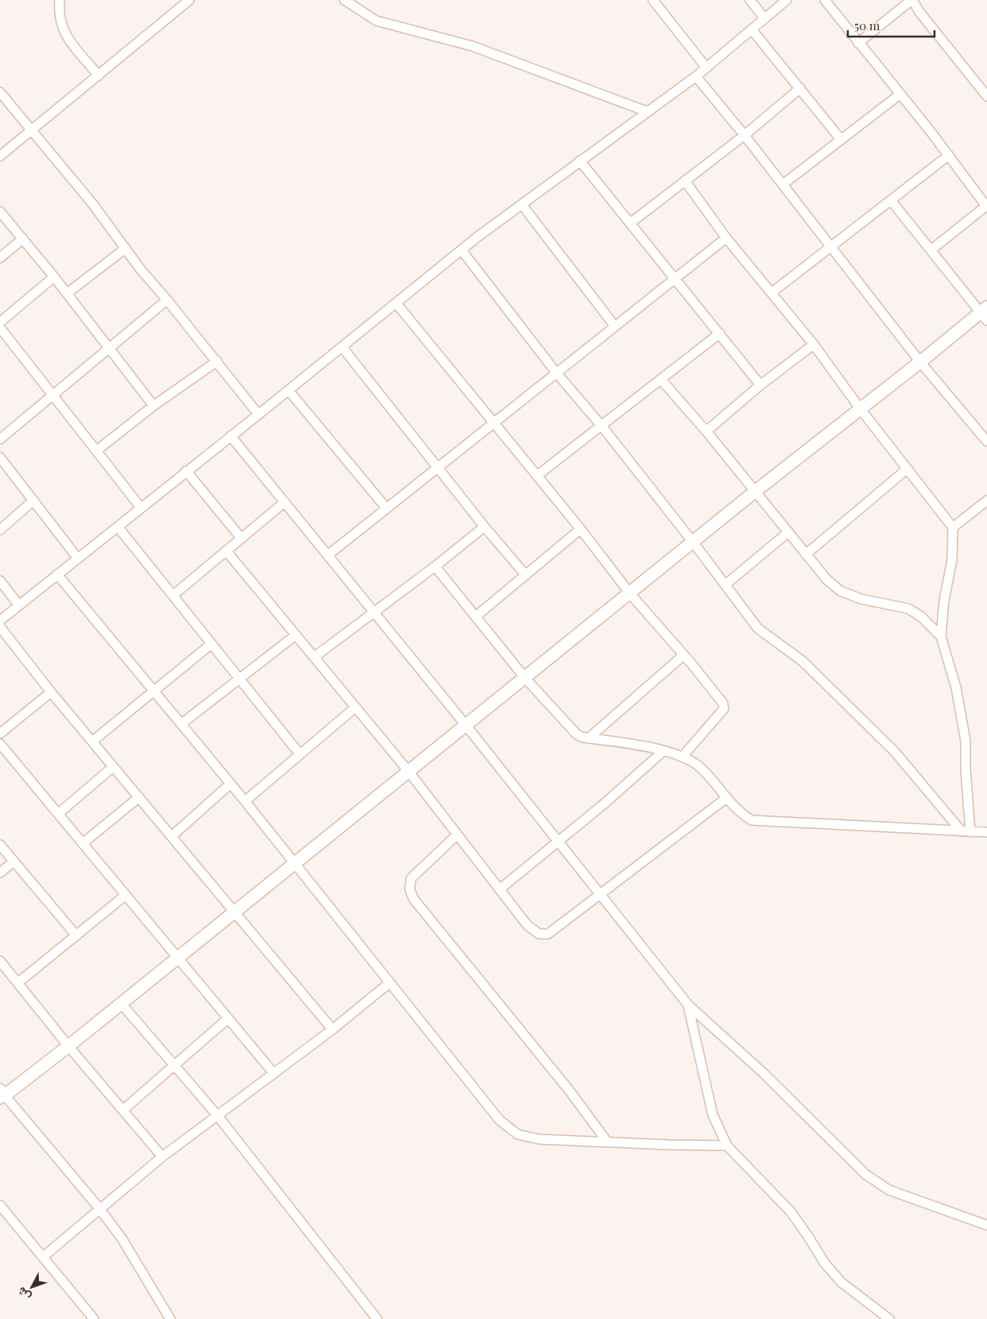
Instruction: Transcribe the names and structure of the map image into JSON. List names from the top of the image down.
{
  "scale_bar": "50 m",
  "north": "bottom left"
}
